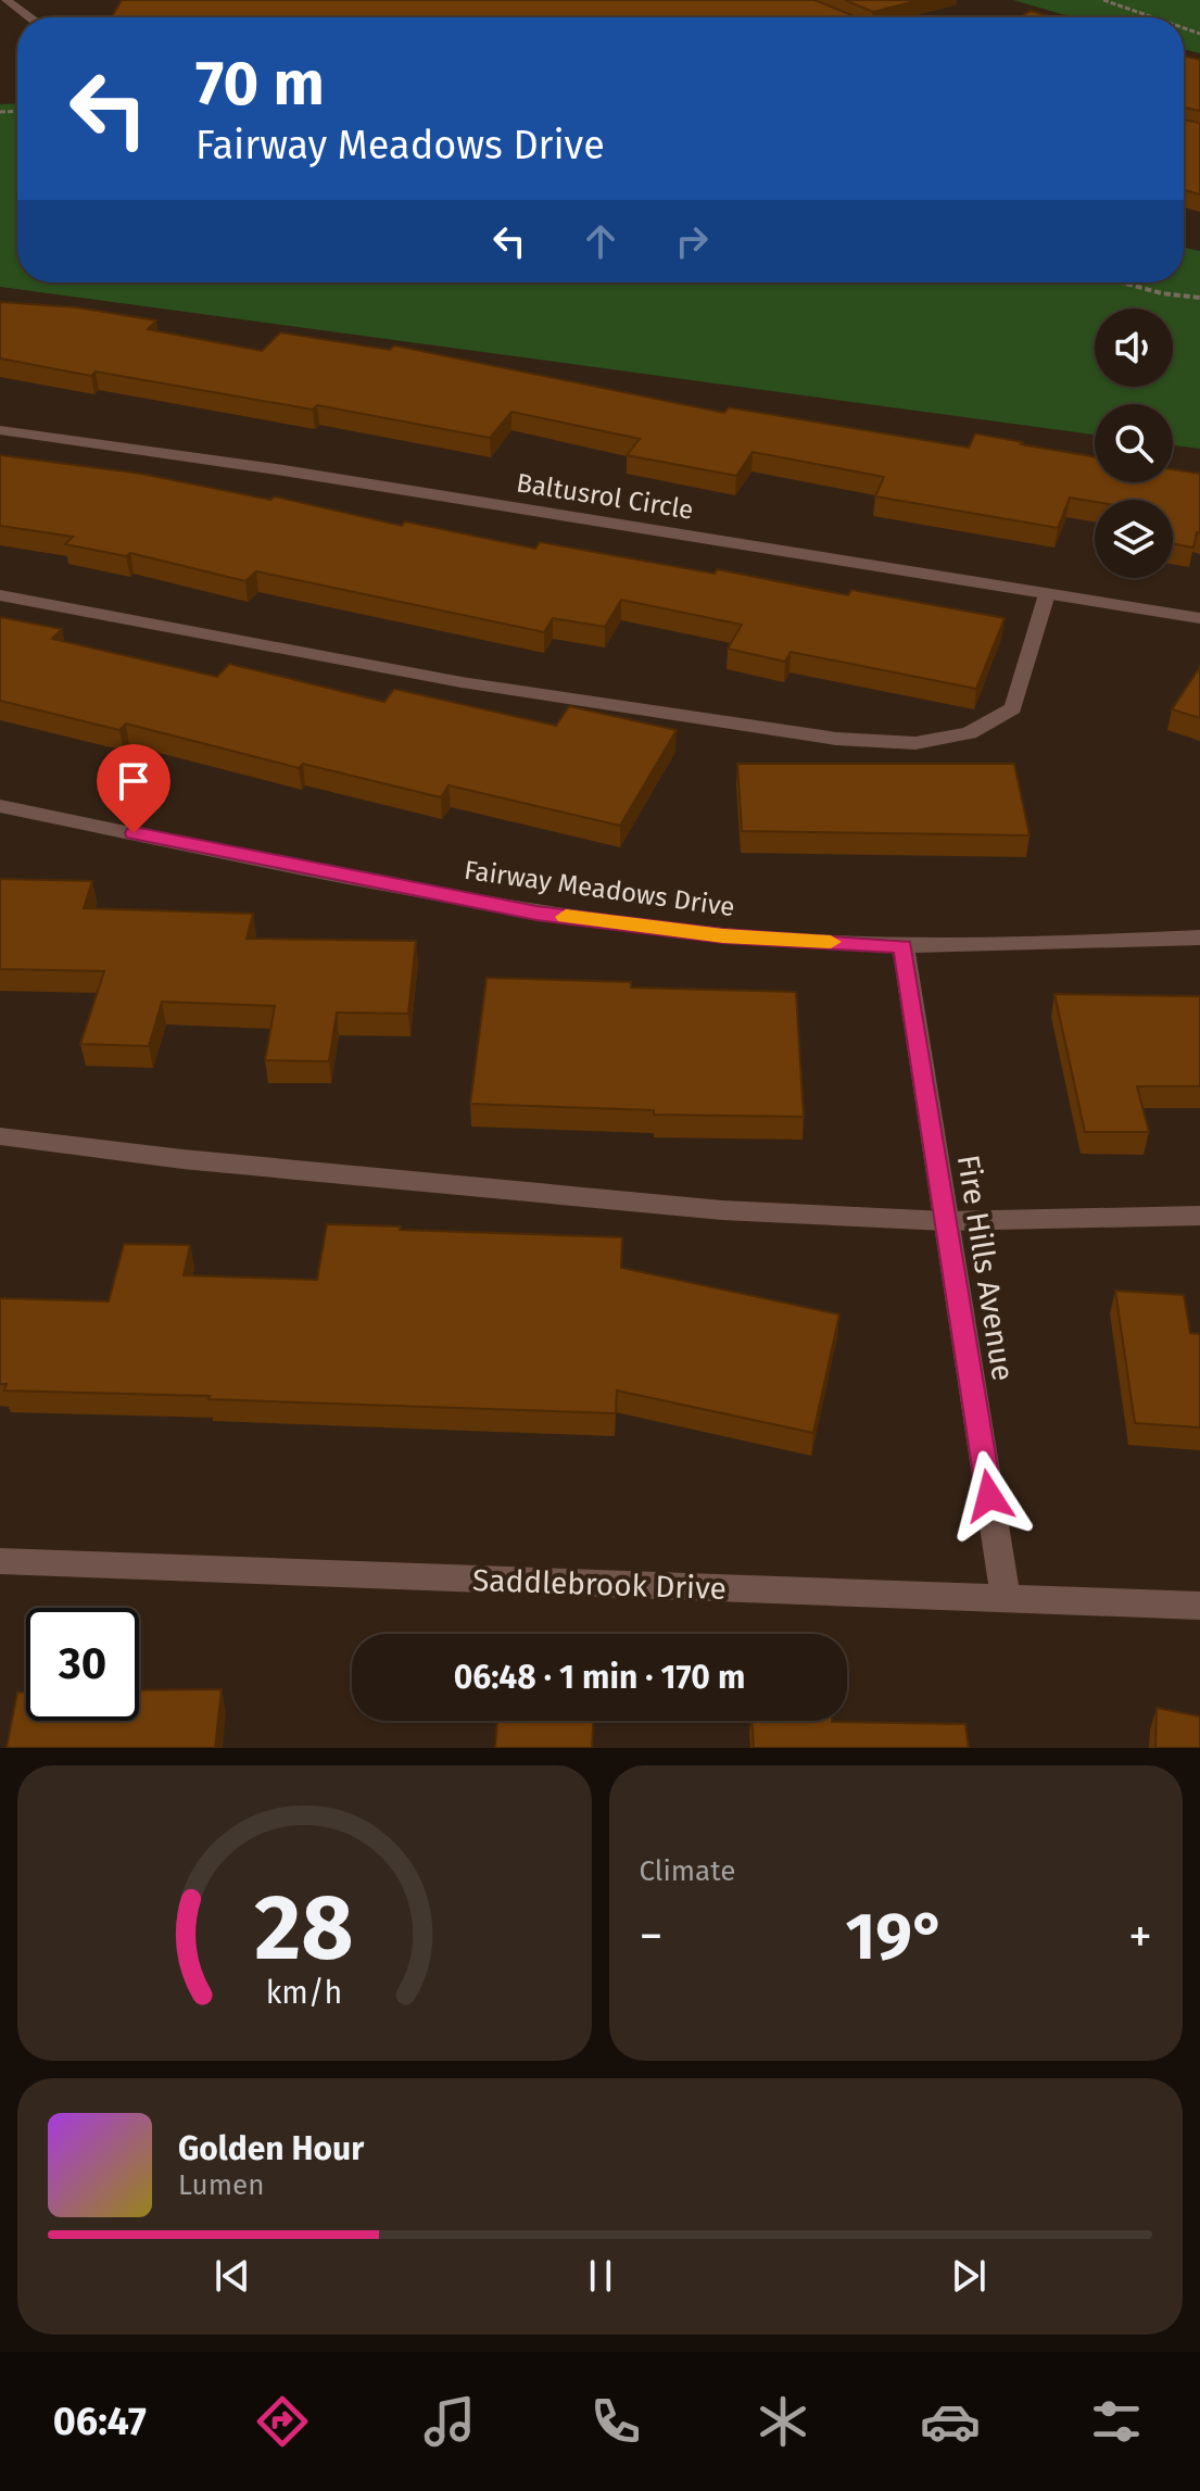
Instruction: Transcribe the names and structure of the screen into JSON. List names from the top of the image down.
{
  "streets": {
    "street": [
      "Baltusrol Circle",
      "Fairway Meadows Drive",
      "Fire Hills Avenue",
      "Saddlebrook Drive"
    ]
  },
  "crossings": [
    ["Fairway Meadows Drive", "Fire Hills Avenue"],
    ["Fire Hills Avenue", "Saddlebrook Drive"]
  ],
  "page": {
    "turn": ["70 m", "Fairway Meadows Drive"],
    "limit": "30",
    "trip": "06:48 · 1 min · 170 m",
    "tile": "Climate",
    "heat": ["−", "19°", "+"],
    "song": ["Golden Hour", "Lumen"],
    "tabs": "06:47",
    "gauge": ["28", "km/h"]
  }
}
